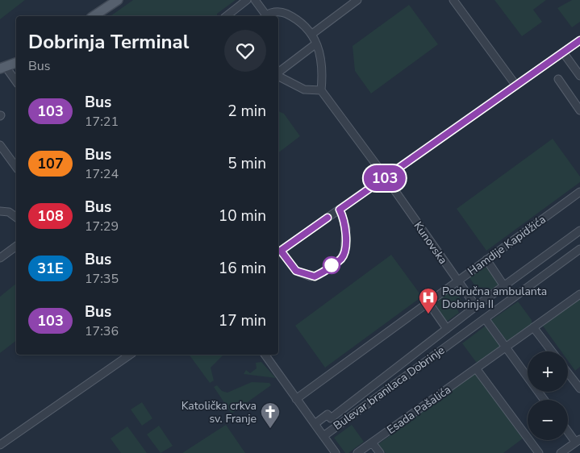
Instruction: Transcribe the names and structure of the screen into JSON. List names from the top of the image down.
{
  "streets": {
    "street": [
      "Kunovska",
      "Hamdije Kapidžića",
      "Bulevar branilaca Dobrinje",
      "Esada Pašalića"
    ]
  },
  "crossings": [
    ["Kunovska", "Hamdije Kapidžića"],
    ["Kunovska", "Bulevar branilaca Dobrinje"]
  ],
  "places": {
    "hospital": ["Područna ambulanta Dobrinja II"],
    "church": ["Katolička crkva sv. Franje"]
  },
  "lines": ["bus line 103"],
  "page": {
    "on_map": "103",
    "heading": ["Dobrinja Terminal", "Bus"],
    "list": [
      {
        "mark": "103",
        "name": "Bus",
        "note": "17:21",
        "value": "2 min"
      },
      {
        "mark": "107",
        "name": "Bus",
        "note": "17:24",
        "value": "5 min"
      },
      {
        "mark": "108",
        "name": "Bus",
        "note": "17:29",
        "value": "10 min"
      },
      {
        "mark": "31E",
        "name": "Bus",
        "note": "17:35",
        "value": "16 min"
      },
      {
        "mark": "103",
        "name": "Bus",
        "note": "17:36",
        "value": "17 min"
      }
    ],
    "map_buttons": ["+", "−"]
  }
}
